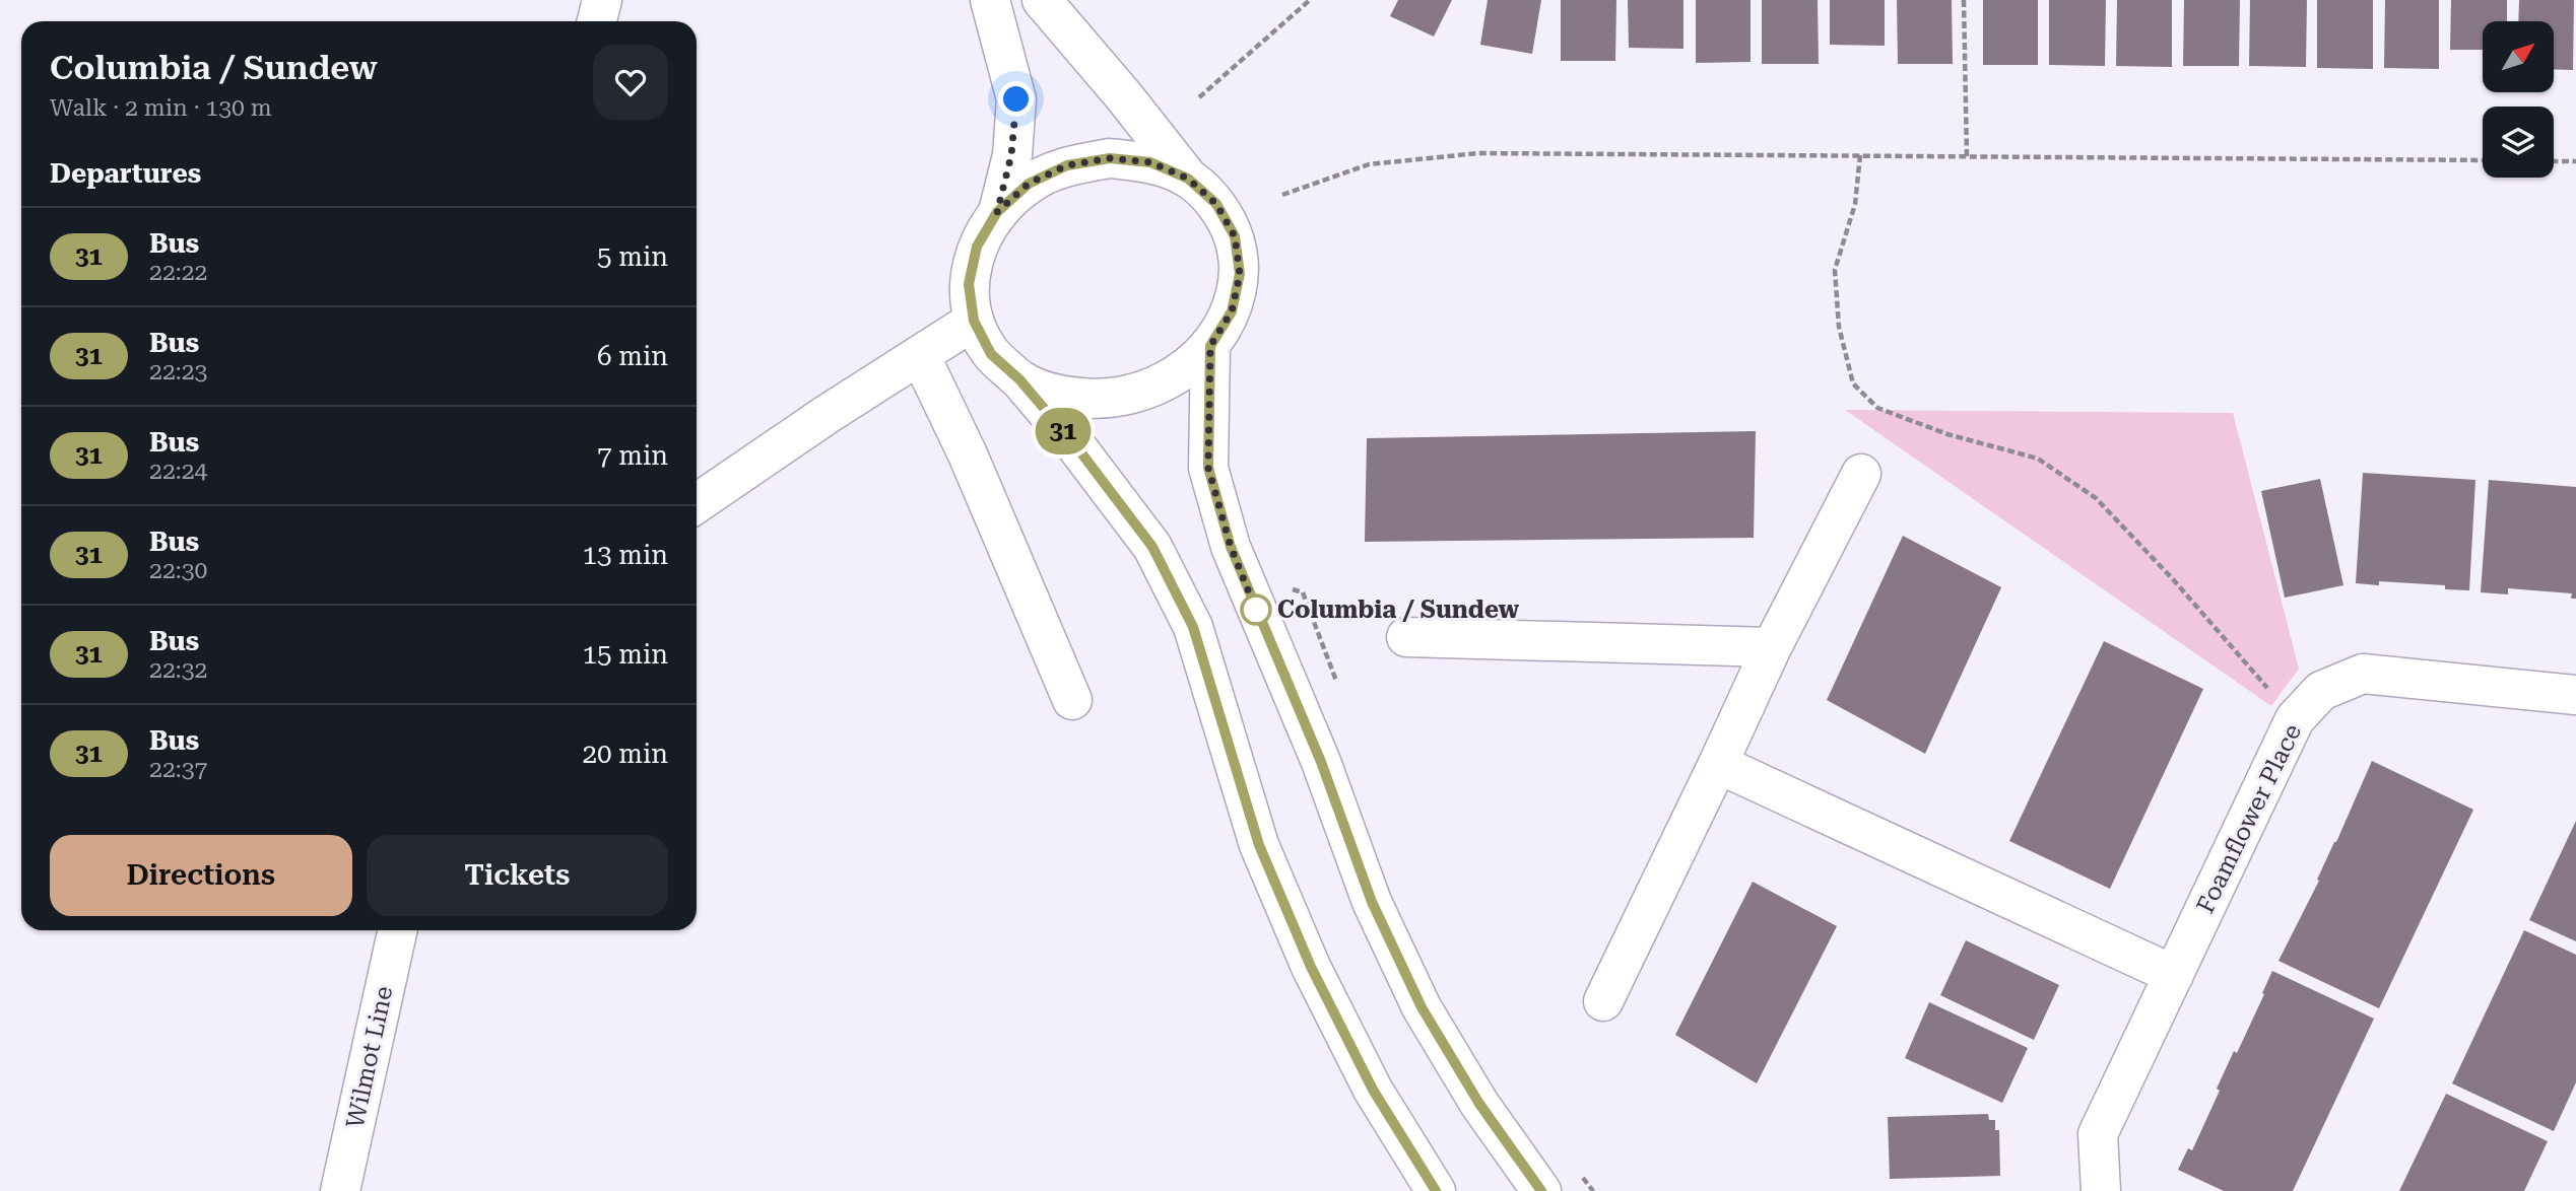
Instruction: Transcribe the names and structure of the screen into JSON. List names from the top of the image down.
{
  "streets": {
    "street": ["Foamflower Place", "Wilmot Line"]
  },
  "places": ["Columbia / Sundew"],
  "lines": ["bus line 31"],
  "north": "top right",
  "page": {
    "on_map": "31",
    "heading": [
      ["Columbia / Sundew", "Walk · 2 min · 130 m"],
      "Departures"
    ],
    "list": [
      {
        "mark": "31",
        "name": "Bus",
        "note": "22:22",
        "value": "5 min"
      },
      {
        "mark": "31",
        "name": "Bus",
        "note": "22:23",
        "value": "6 min"
      },
      {
        "mark": "31",
        "name": "Bus",
        "note": "22:24",
        "value": "7 min"
      },
      {
        "mark": "31",
        "name": "Bus",
        "note": "22:30",
        "value": "13 min"
      },
      {
        "mark": "31",
        "name": "Bus",
        "note": "22:32",
        "value": "15 min"
      },
      {
        "mark": "31",
        "name": "Bus",
        "note": "22:37",
        "value": "20 min"
      }
    ],
    "buttons": ["Directions", "Tickets"]
  }
}
